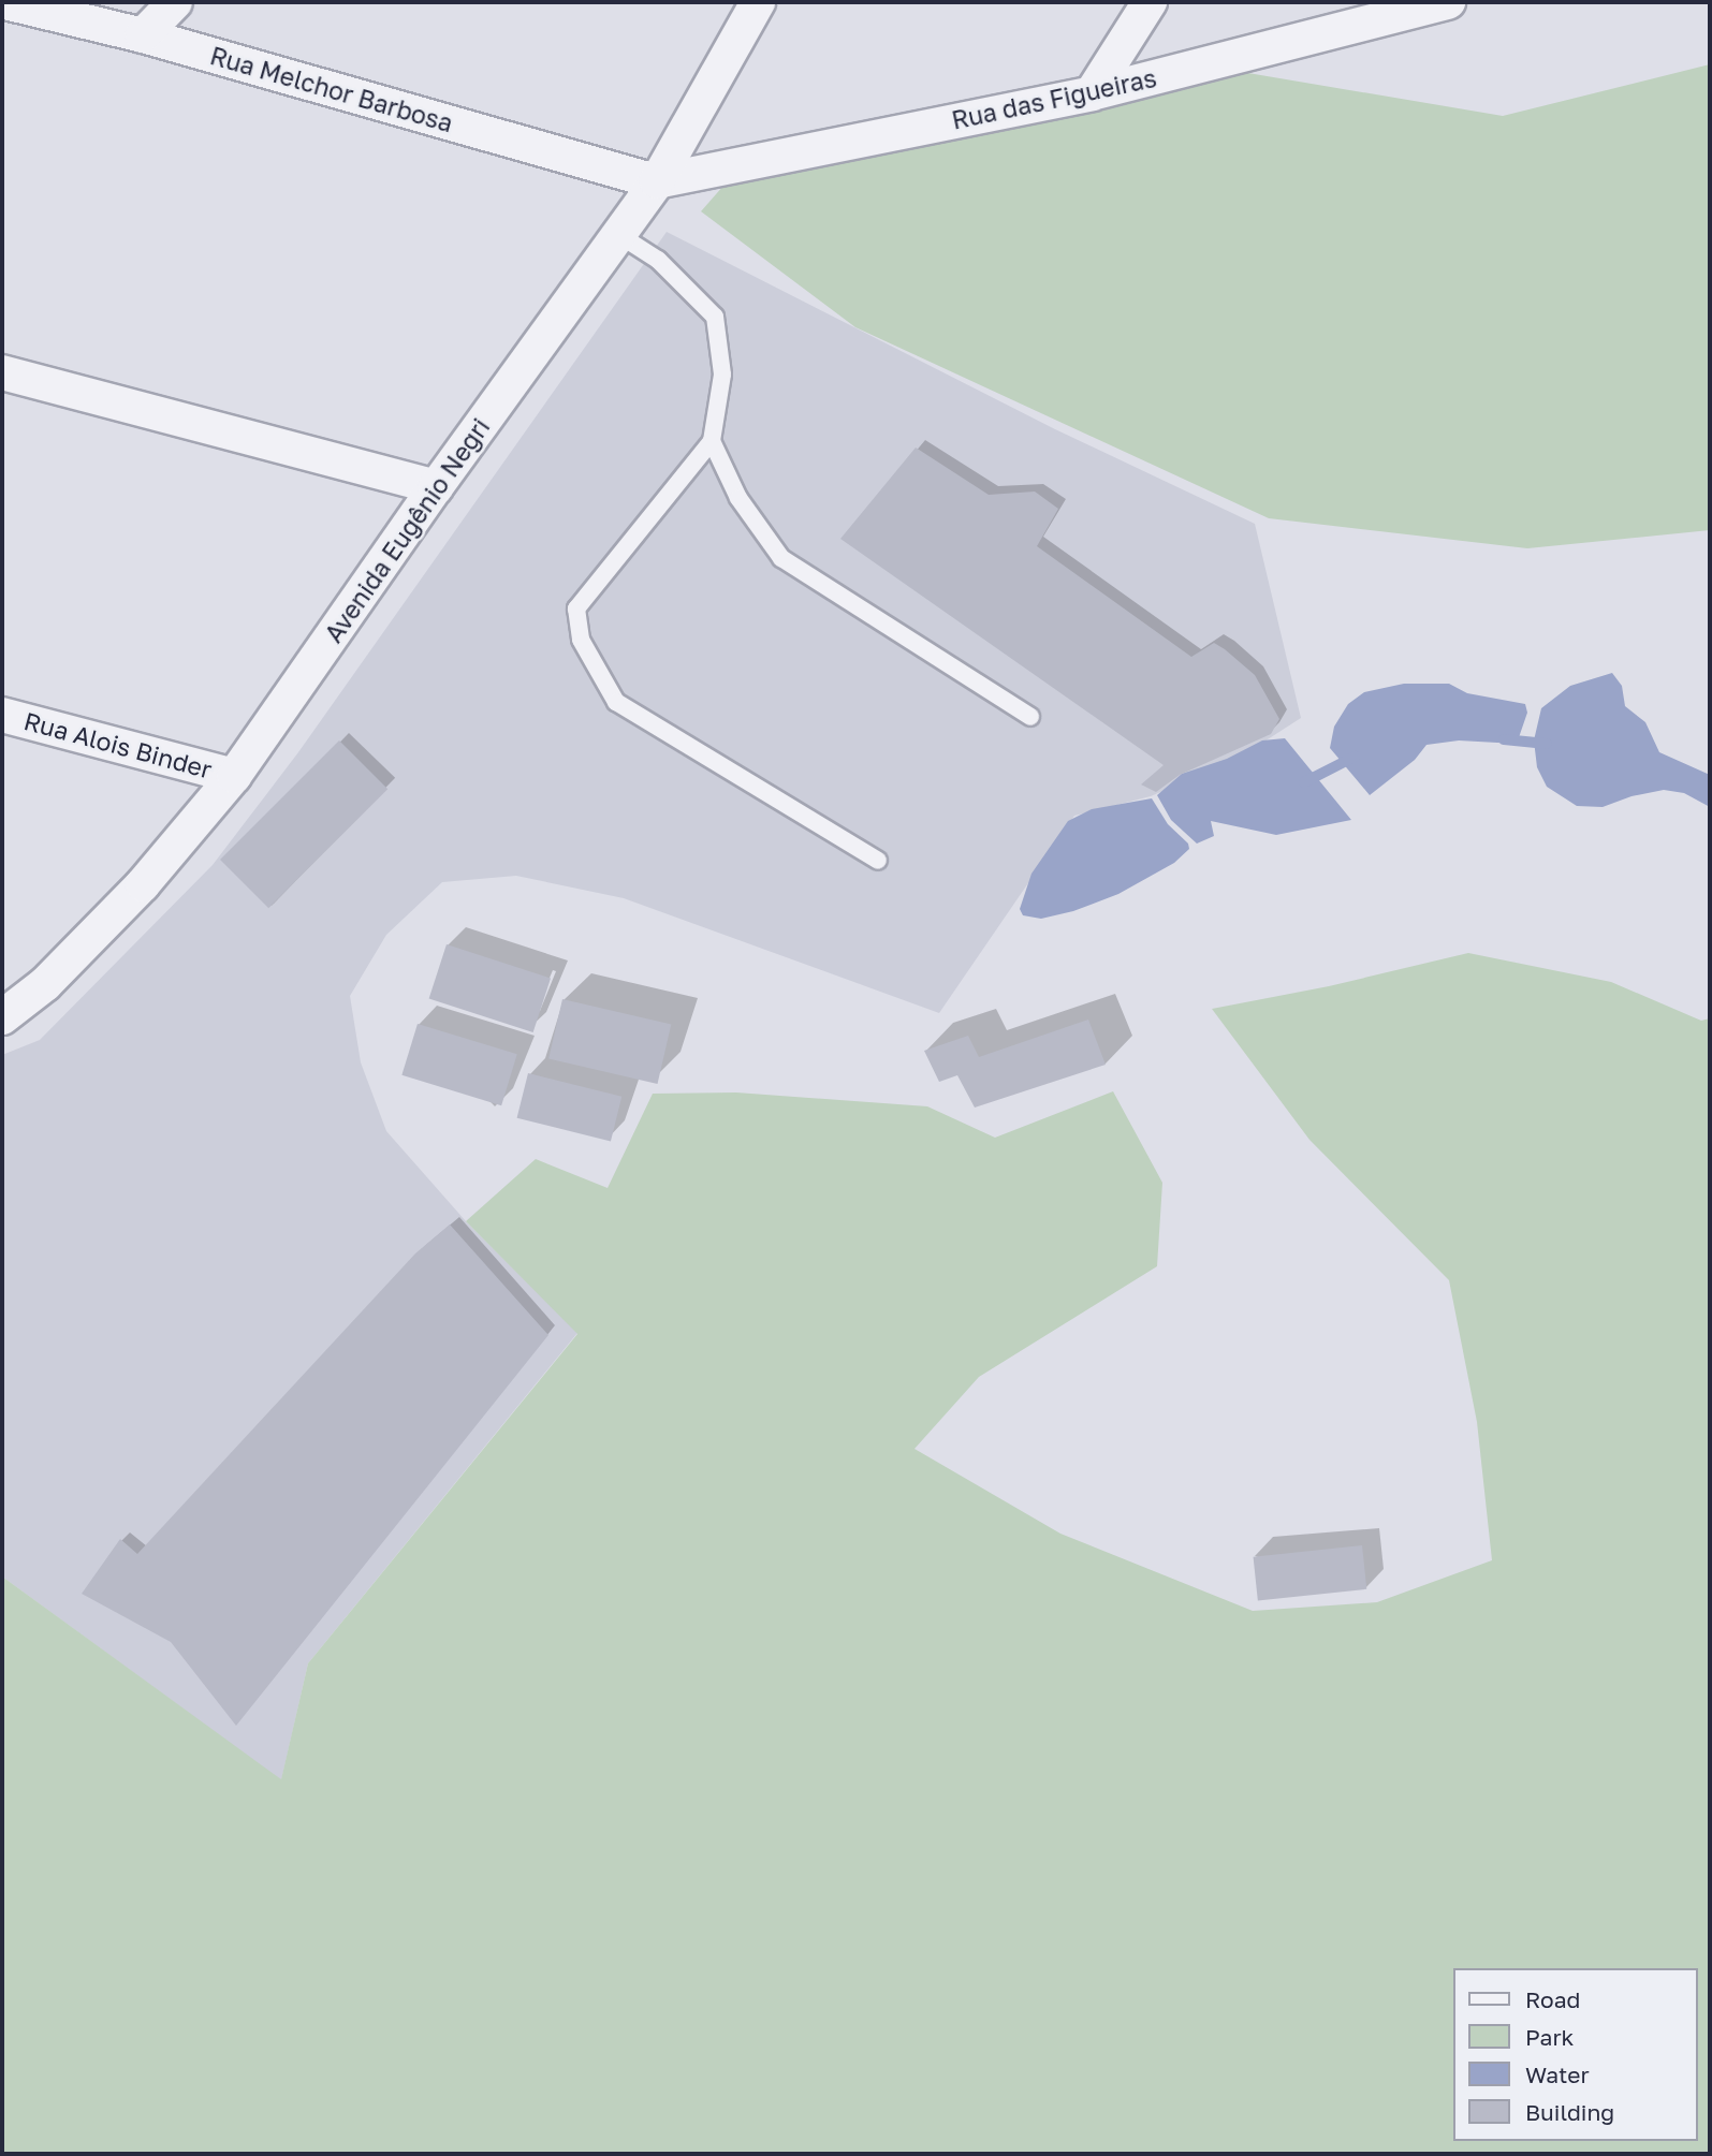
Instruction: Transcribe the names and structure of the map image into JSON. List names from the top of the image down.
{
  "streets": {
    "street": [
      "Rua Melchor Barbosa",
      "Rua das Figueiras",
      "Avenida Eugênio Negri",
      "Rua Alois Binder"
    ]
  },
  "crossings": [
    ["Rua Melchor Barbosa", "Rua das Figueiras"],
    ["Rua Melchor Barbosa", "Avenida Eugênio Negri"],
    ["Rua das Figueiras", "Avenida Eugênio Negri"],
    ["Avenida Eugênio Negri", "Rua Alois Binder"]
  ],
  "legend": [
    "Road",
    "Park",
    "Water",
    "Building"
  ]
}
